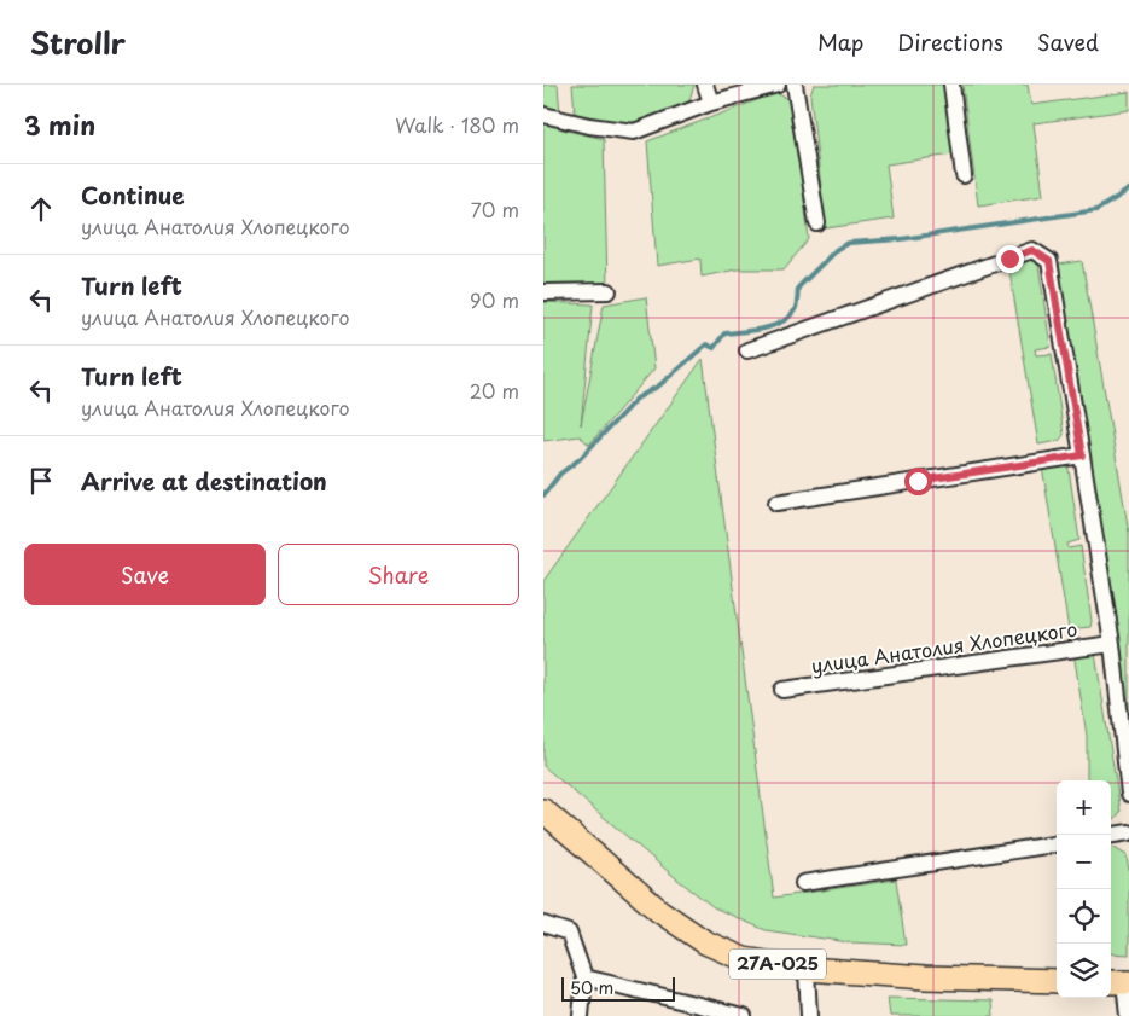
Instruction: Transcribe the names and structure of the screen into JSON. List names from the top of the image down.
{
  "streets": {
    "main road": ["27А-025"],
    "street": ["улица Анатолия Хлопецкого"]
  },
  "scale_bar": "50 m",
  "page": {
    "header": "Strollr",
    "nav": ["Map", "Directions", "Saved"],
    "heading": ["3 min", "Walk · 180 m"],
    "list": [
      ["Continue", "улица Анатолия Хлопецкого", "70 m"],
      ["Turn left", "улица Анатолия Хлопецкого", "90 m"],
      ["Turn left", "улица Анатолия Хлопецкого", "20 m"],
      "Arrive at destination"
    ],
    "buttons": ["Save", "Share"],
    "map_buttons": ["+", "−"],
    "scale": "50 m"
  }
}
